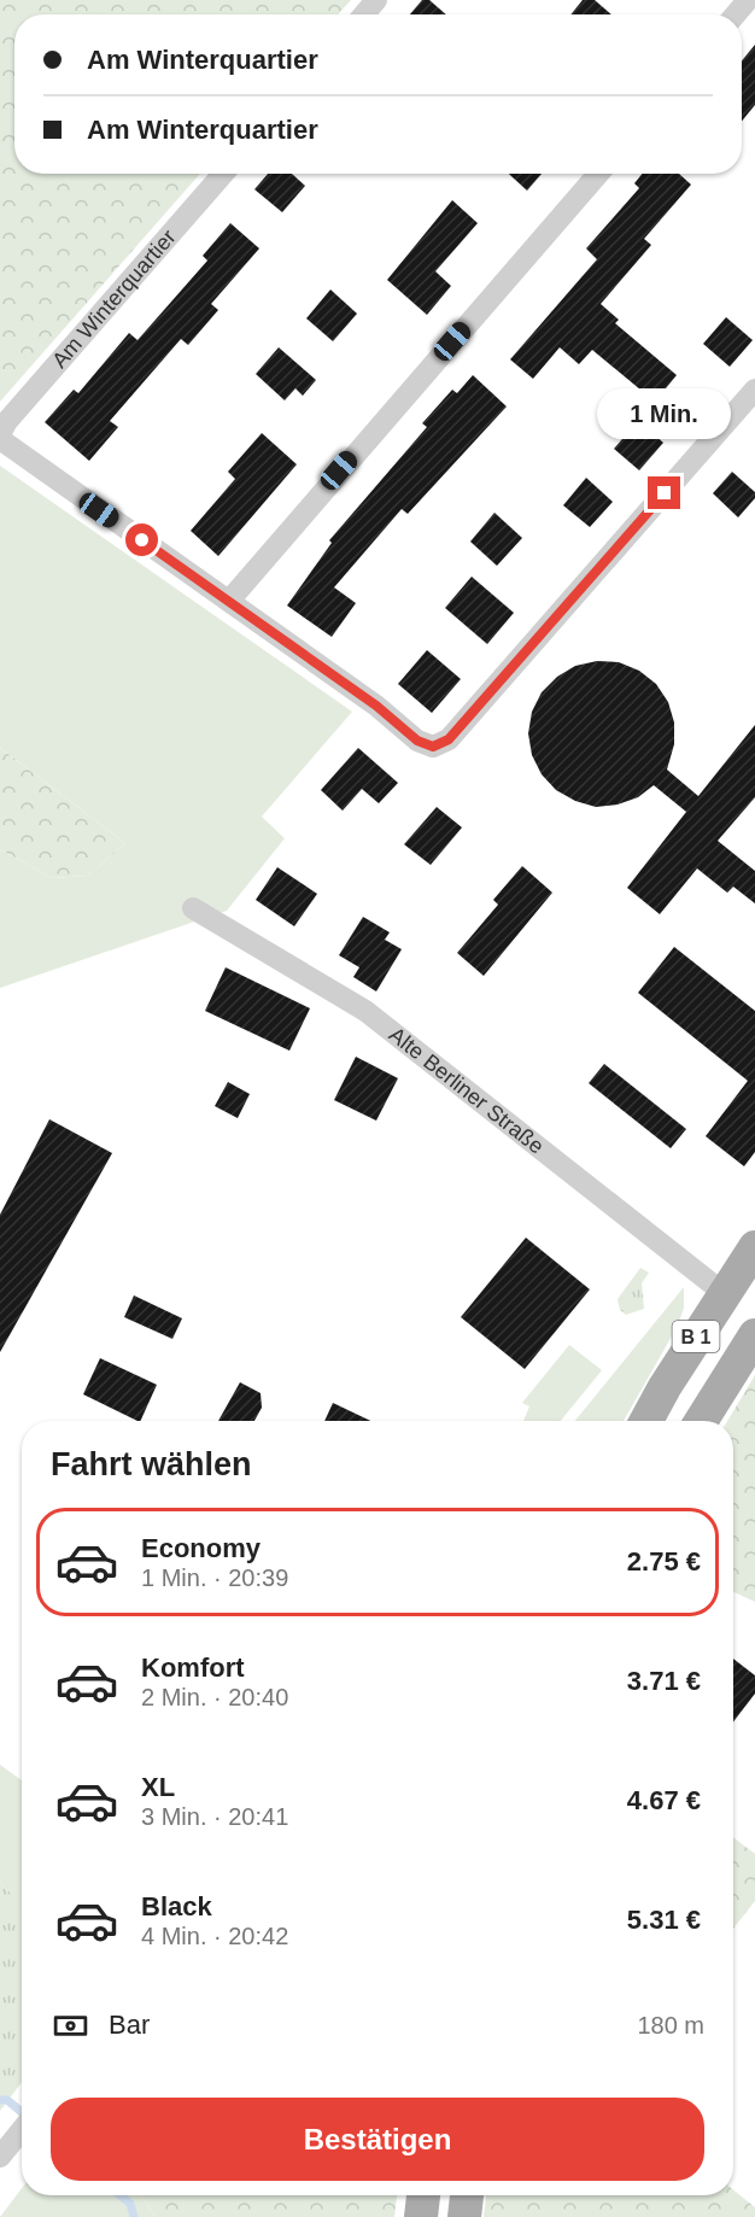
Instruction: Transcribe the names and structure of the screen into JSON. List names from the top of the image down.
{
  "streets": {
    "main road": ["B 1"],
    "street": ["Am Winterquartier", "Alte Berliner Straße"]
  },
  "crossings": [
    ["Alte Berliner Straße", "B 1"]
  ],
  "page": {
    "banner": ["Am Winterquartier", "Am Winterquartier"],
    "bubble": "1 Min.",
    "heading": "Fahrt wählen",
    "list": [
      {
        "name": "Economy",
        "note": "1 Min. · 20:39",
        "value": "2.75 €"
      },
      {
        "name": "Komfort",
        "note": "2 Min. · 20:40",
        "value": "3.71 €"
      },
      {
        "name": "XL",
        "note": "3 Min. · 20:41",
        "value": "4.67 €"
      },
      {
        "name": "Black",
        "note": "4 Min. · 20:42",
        "value": "5.31 €"
      }
    ],
    "pay": ["Bar", "180 m"],
    "buttons": "Bestätigen"
  }
}
